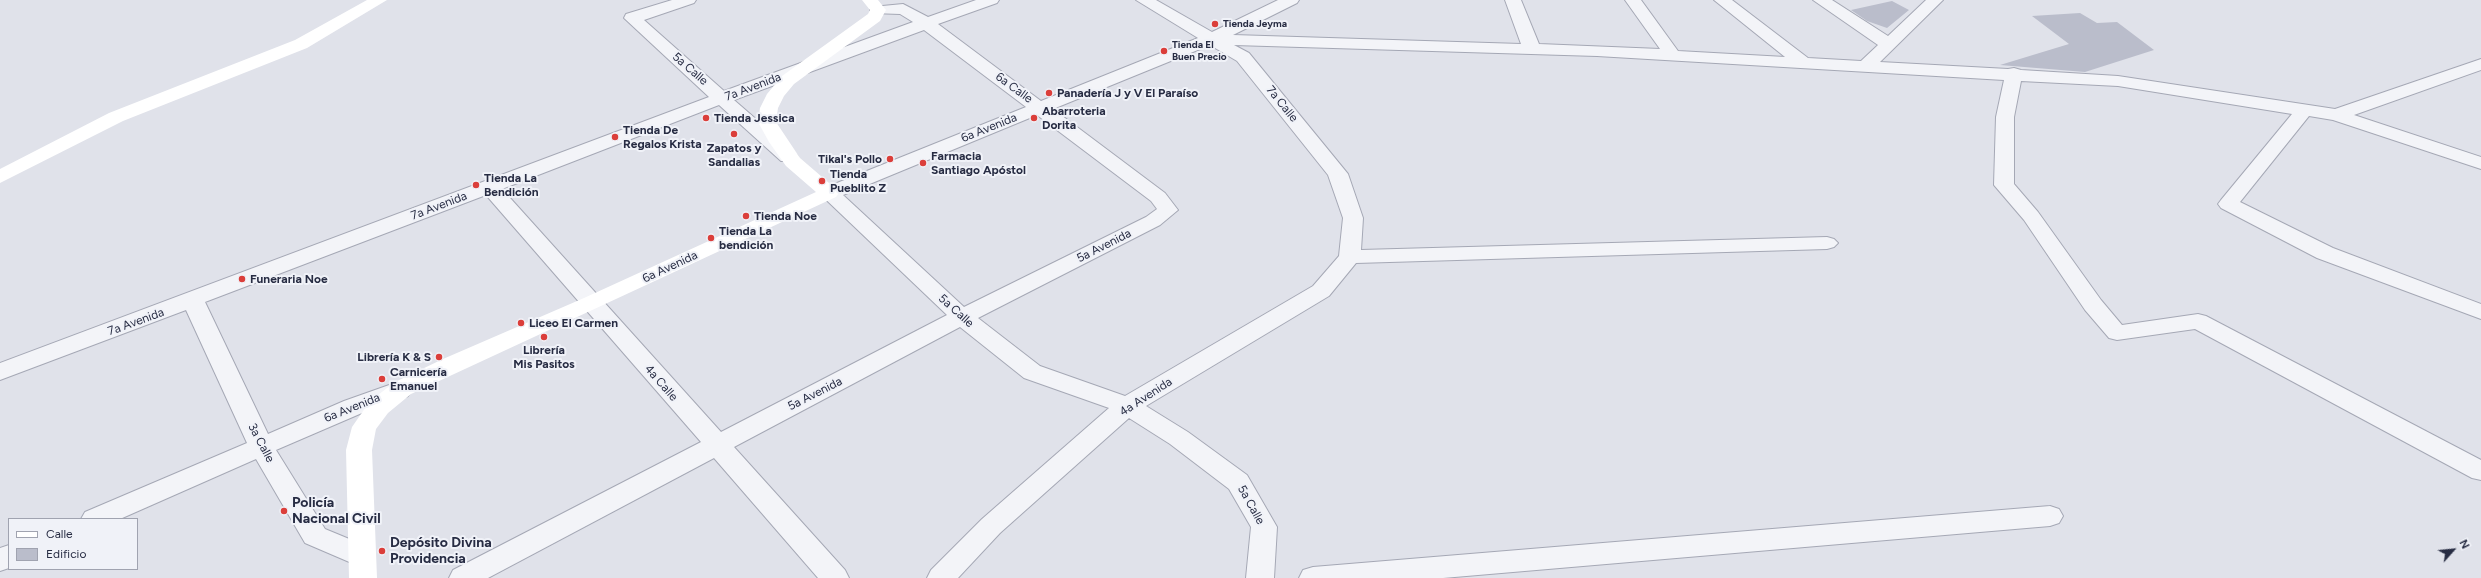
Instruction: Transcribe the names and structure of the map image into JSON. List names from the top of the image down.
{
  "streets": {
    "street": [
      "5a Calle",
      "7a Avenida",
      "6a Calle",
      "7a Calle",
      "6a Avenida",
      "5a Avenida",
      "4a Calle",
      "4a Avenida",
      "3a Calle"
    ]
  },
  "crossings": [
    ["5a Calle", "7a Avenida"],
    ["5a Calle", "6a Avenida"],
    ["5a Calle", "5a Avenida"],
    ["5a Calle", "4a Avenida"],
    ["7a Avenida", "6a Calle"],
    ["7a Avenida", "4a Calle"],
    ["7a Avenida", "3a Calle"],
    ["6a Calle", "6a Avenida"],
    ["6a Calle", "5a Avenida"],
    ["7a Calle", "6a Avenida"],
    ["7a Calle", "4a Avenida"],
    ["6a Avenida", "4a Calle"],
    ["6a Avenida", "3a Calle"],
    ["5a Avenida", "4a Calle"]
  ],
  "places": [
    "Tienda Jeyma",
    "Tienda El Buen Precio",
    "Panadería J y V El Paraíso",
    "Tienda Jessica",
    "Abarroteria Dorita",
    "Zapatos y Sandalias",
    "Tienda De Regalos Krista",
    "Tikal's Pollo",
    "Farmacia Santiago Apóstol",
    "Tienda Pueblito Z",
    "Tienda La Bendición",
    "Tienda Noe",
    "Tienda La bendición",
    "Funeraria Noe",
    "Liceo El Carmen",
    "Librería Mis Pasitos",
    "Librería K & S",
    "Carnicería Emanuel",
    "Policía Nacional Civil",
    "Depósito Divina Providencia"
  ],
  "legend": ["Calle", "Edificio"],
  "north": "top right"
}
